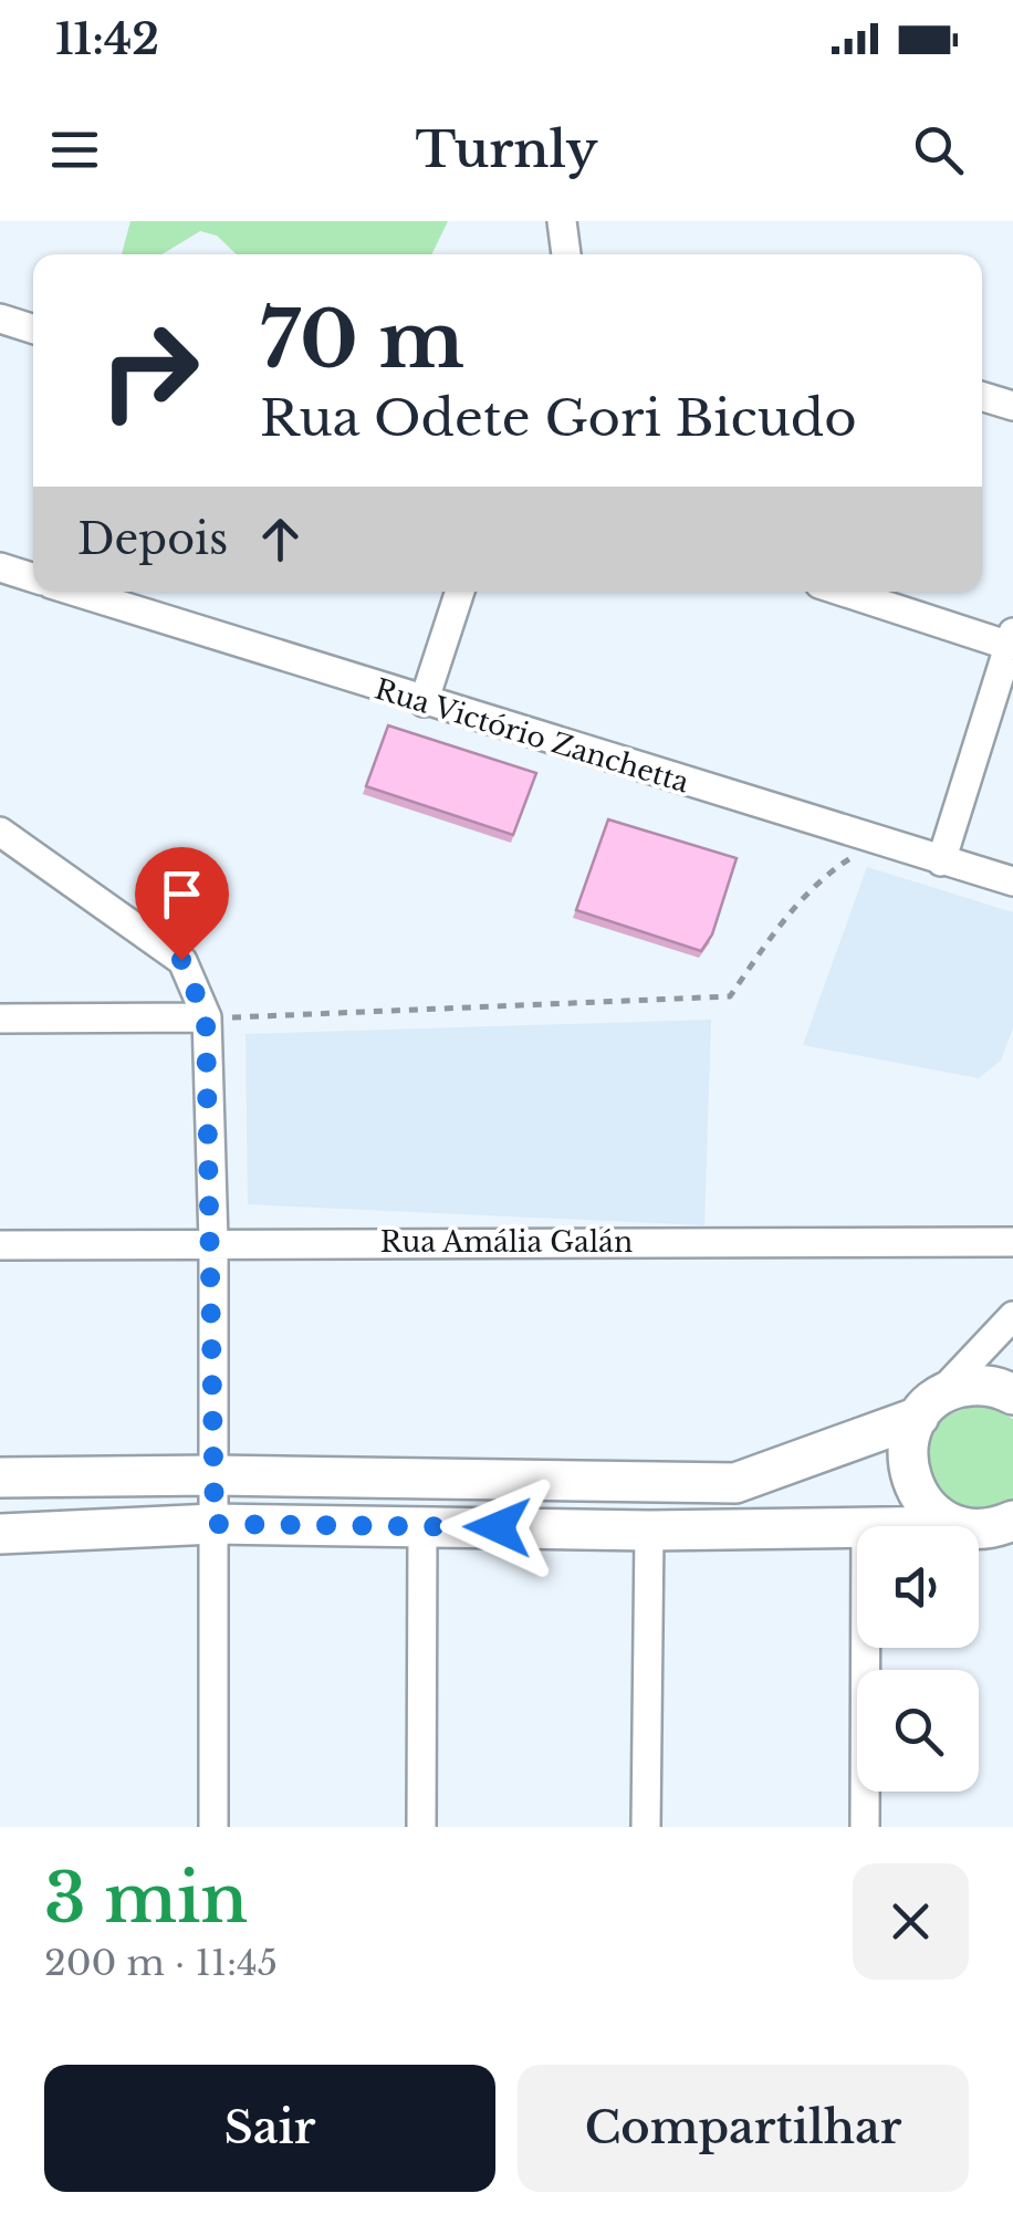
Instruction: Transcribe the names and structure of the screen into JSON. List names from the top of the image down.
{
  "streets": {
    "street": ["Rua Victório Zanchetta", "Rua Amália Galán"]
  },
  "page": {
    "status": "11:42",
    "header": "Turnly",
    "turn": ["70 m", "Rua Odete Gori Bicudo"],
    "then": "Depois",
    "heading": ["3 min", "200 m · 11:45"],
    "buttons": ["Sair", "Compartilhar"]
  }
}
